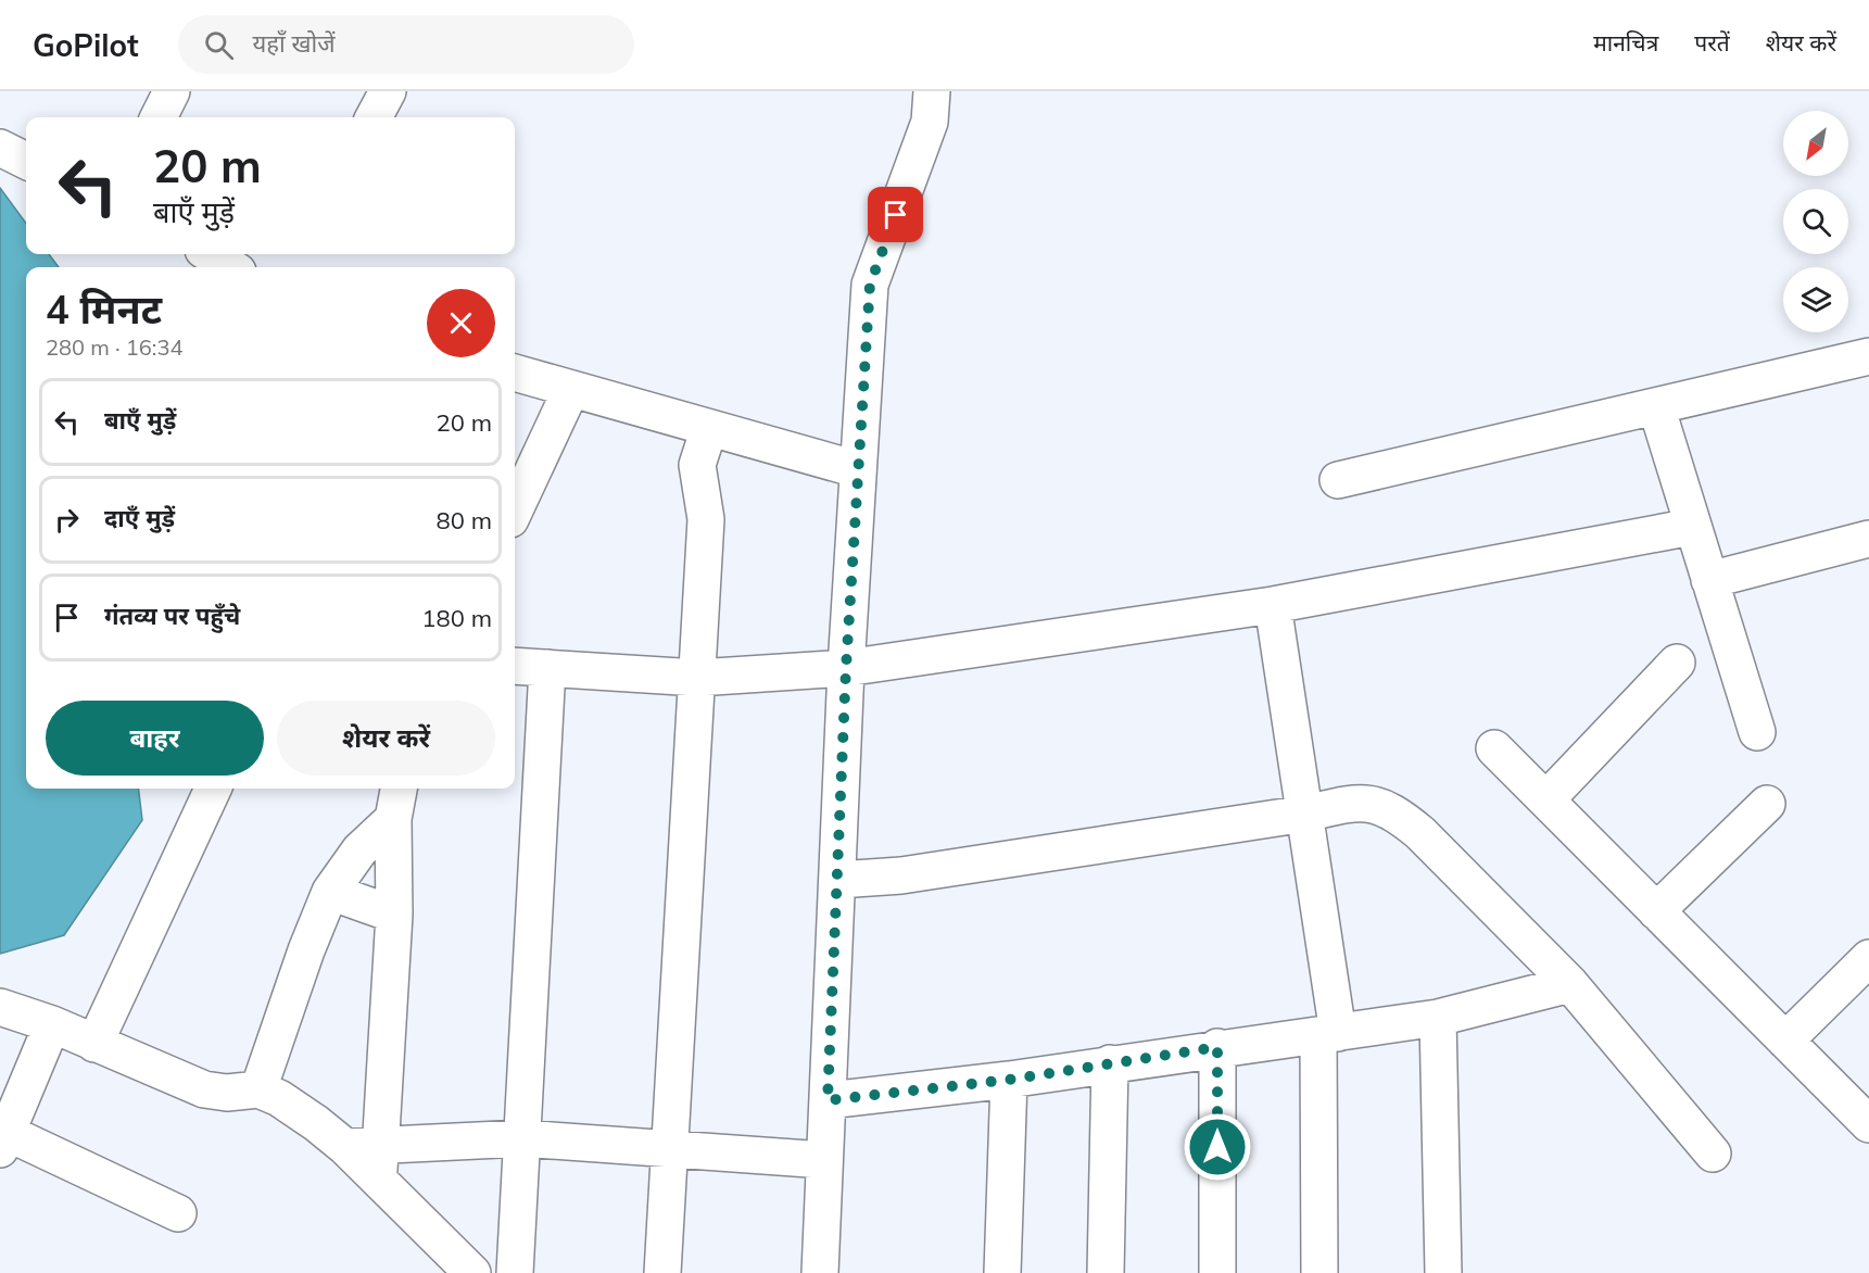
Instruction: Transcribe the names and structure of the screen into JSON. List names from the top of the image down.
{
  "north": "bottom left",
  "page": {
    "header": "GoPilot",
    "search": "यहाँ खोजें",
    "nav": ["मानचित्र", "परतें", "शेयर करें"],
    "turn": ["20 m", "बाएँ मुड़ें"],
    "heading": ["4 मिनट", "280 m · 16:34"],
    "list": [
      {
        "name": "बाएँ मुड़ें",
        "value": "20 m"
      },
      {
        "name": "दाएँ मुड़ें",
        "value": "80 m"
      },
      {
        "name": "गंतव्य पर पहुँचे",
        "value": "180 m"
      }
    ],
    "buttons": ["बाहर", "शेयर करें"]
  }
}
